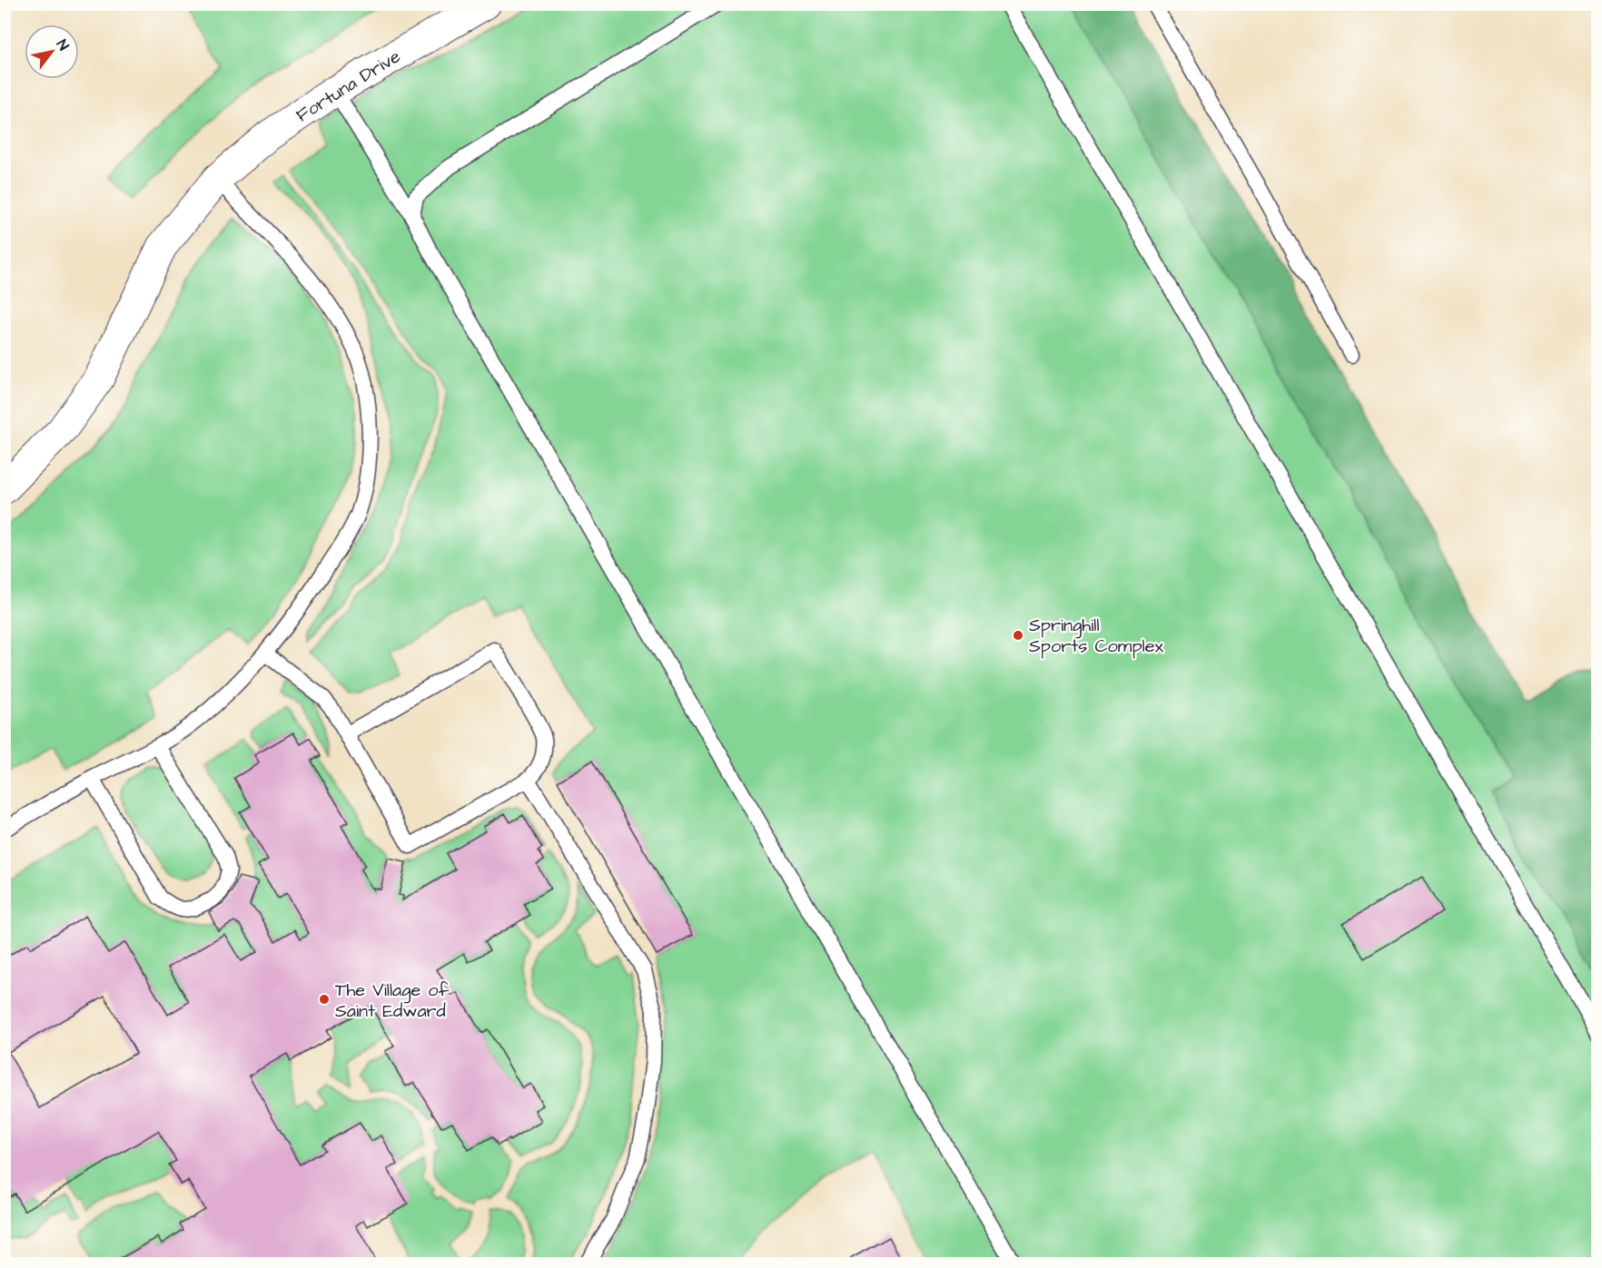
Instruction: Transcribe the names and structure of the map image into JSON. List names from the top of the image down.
{
  "streets": {
    "street": ["Fortuna Drive"]
  },
  "places": ["Springhill Sports Complex", "The Village of Saint Edward"],
  "north": "top right"
}
